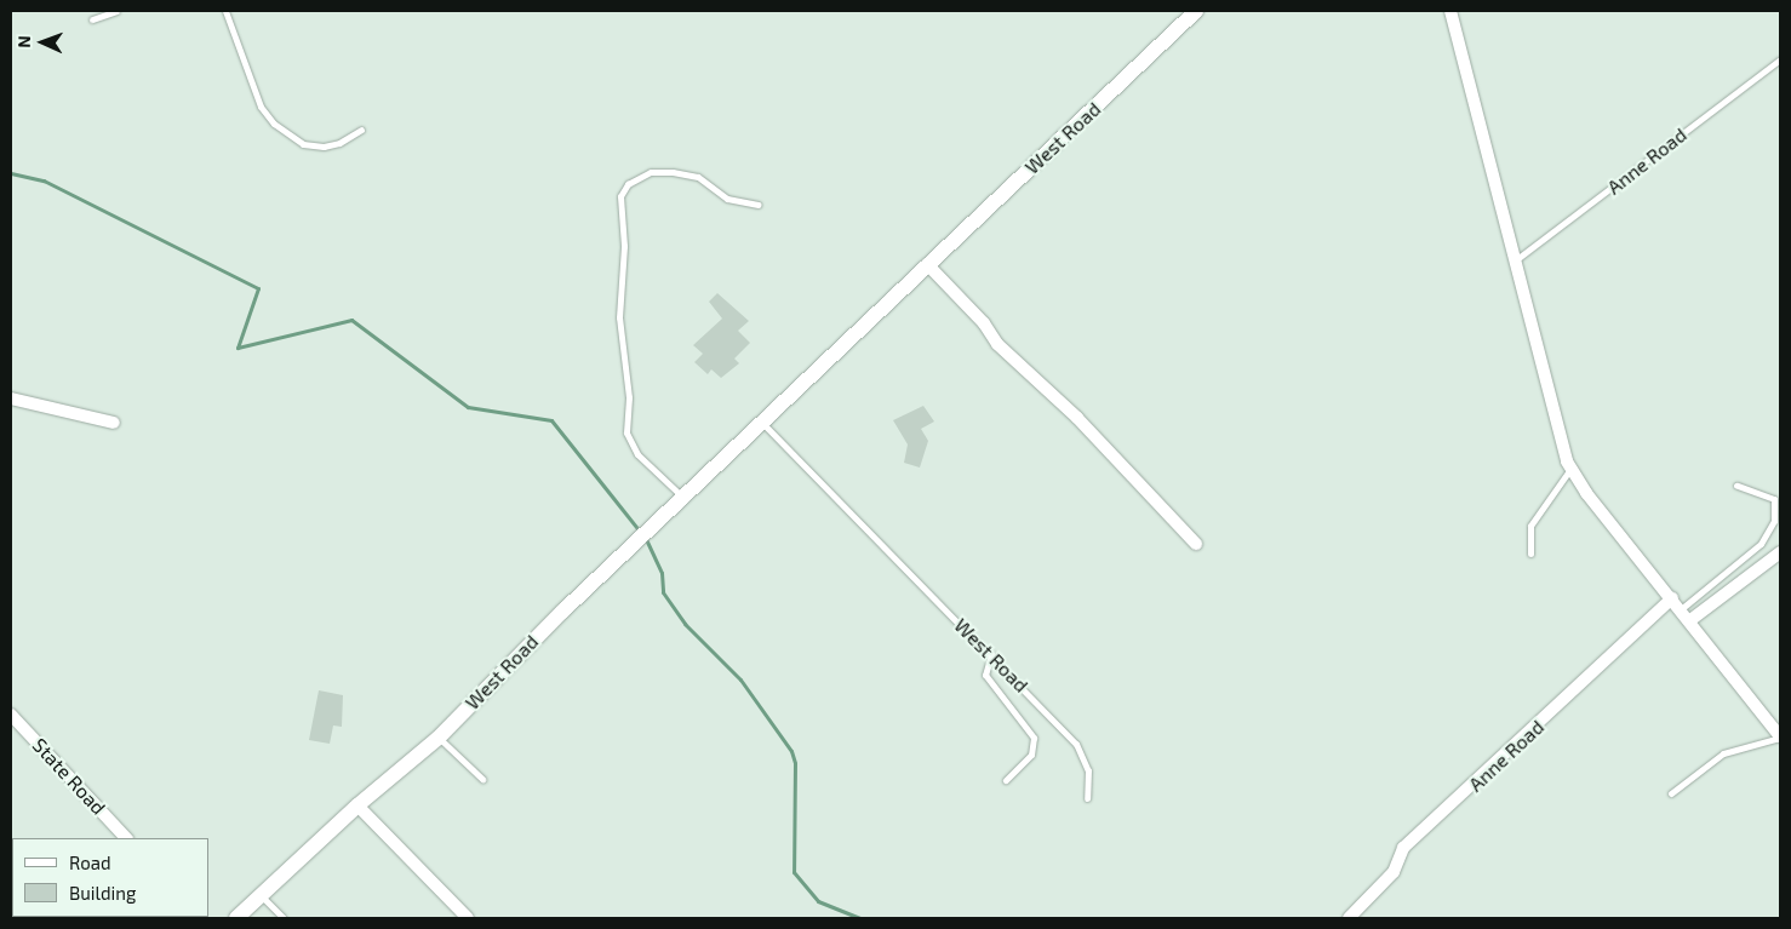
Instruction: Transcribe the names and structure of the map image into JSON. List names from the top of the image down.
{
  "streets": {
    "street": ["West Road", "Anne Road", "State Road"]
  },
  "legend": ["Road", "Building"],
  "north": "left"
}
